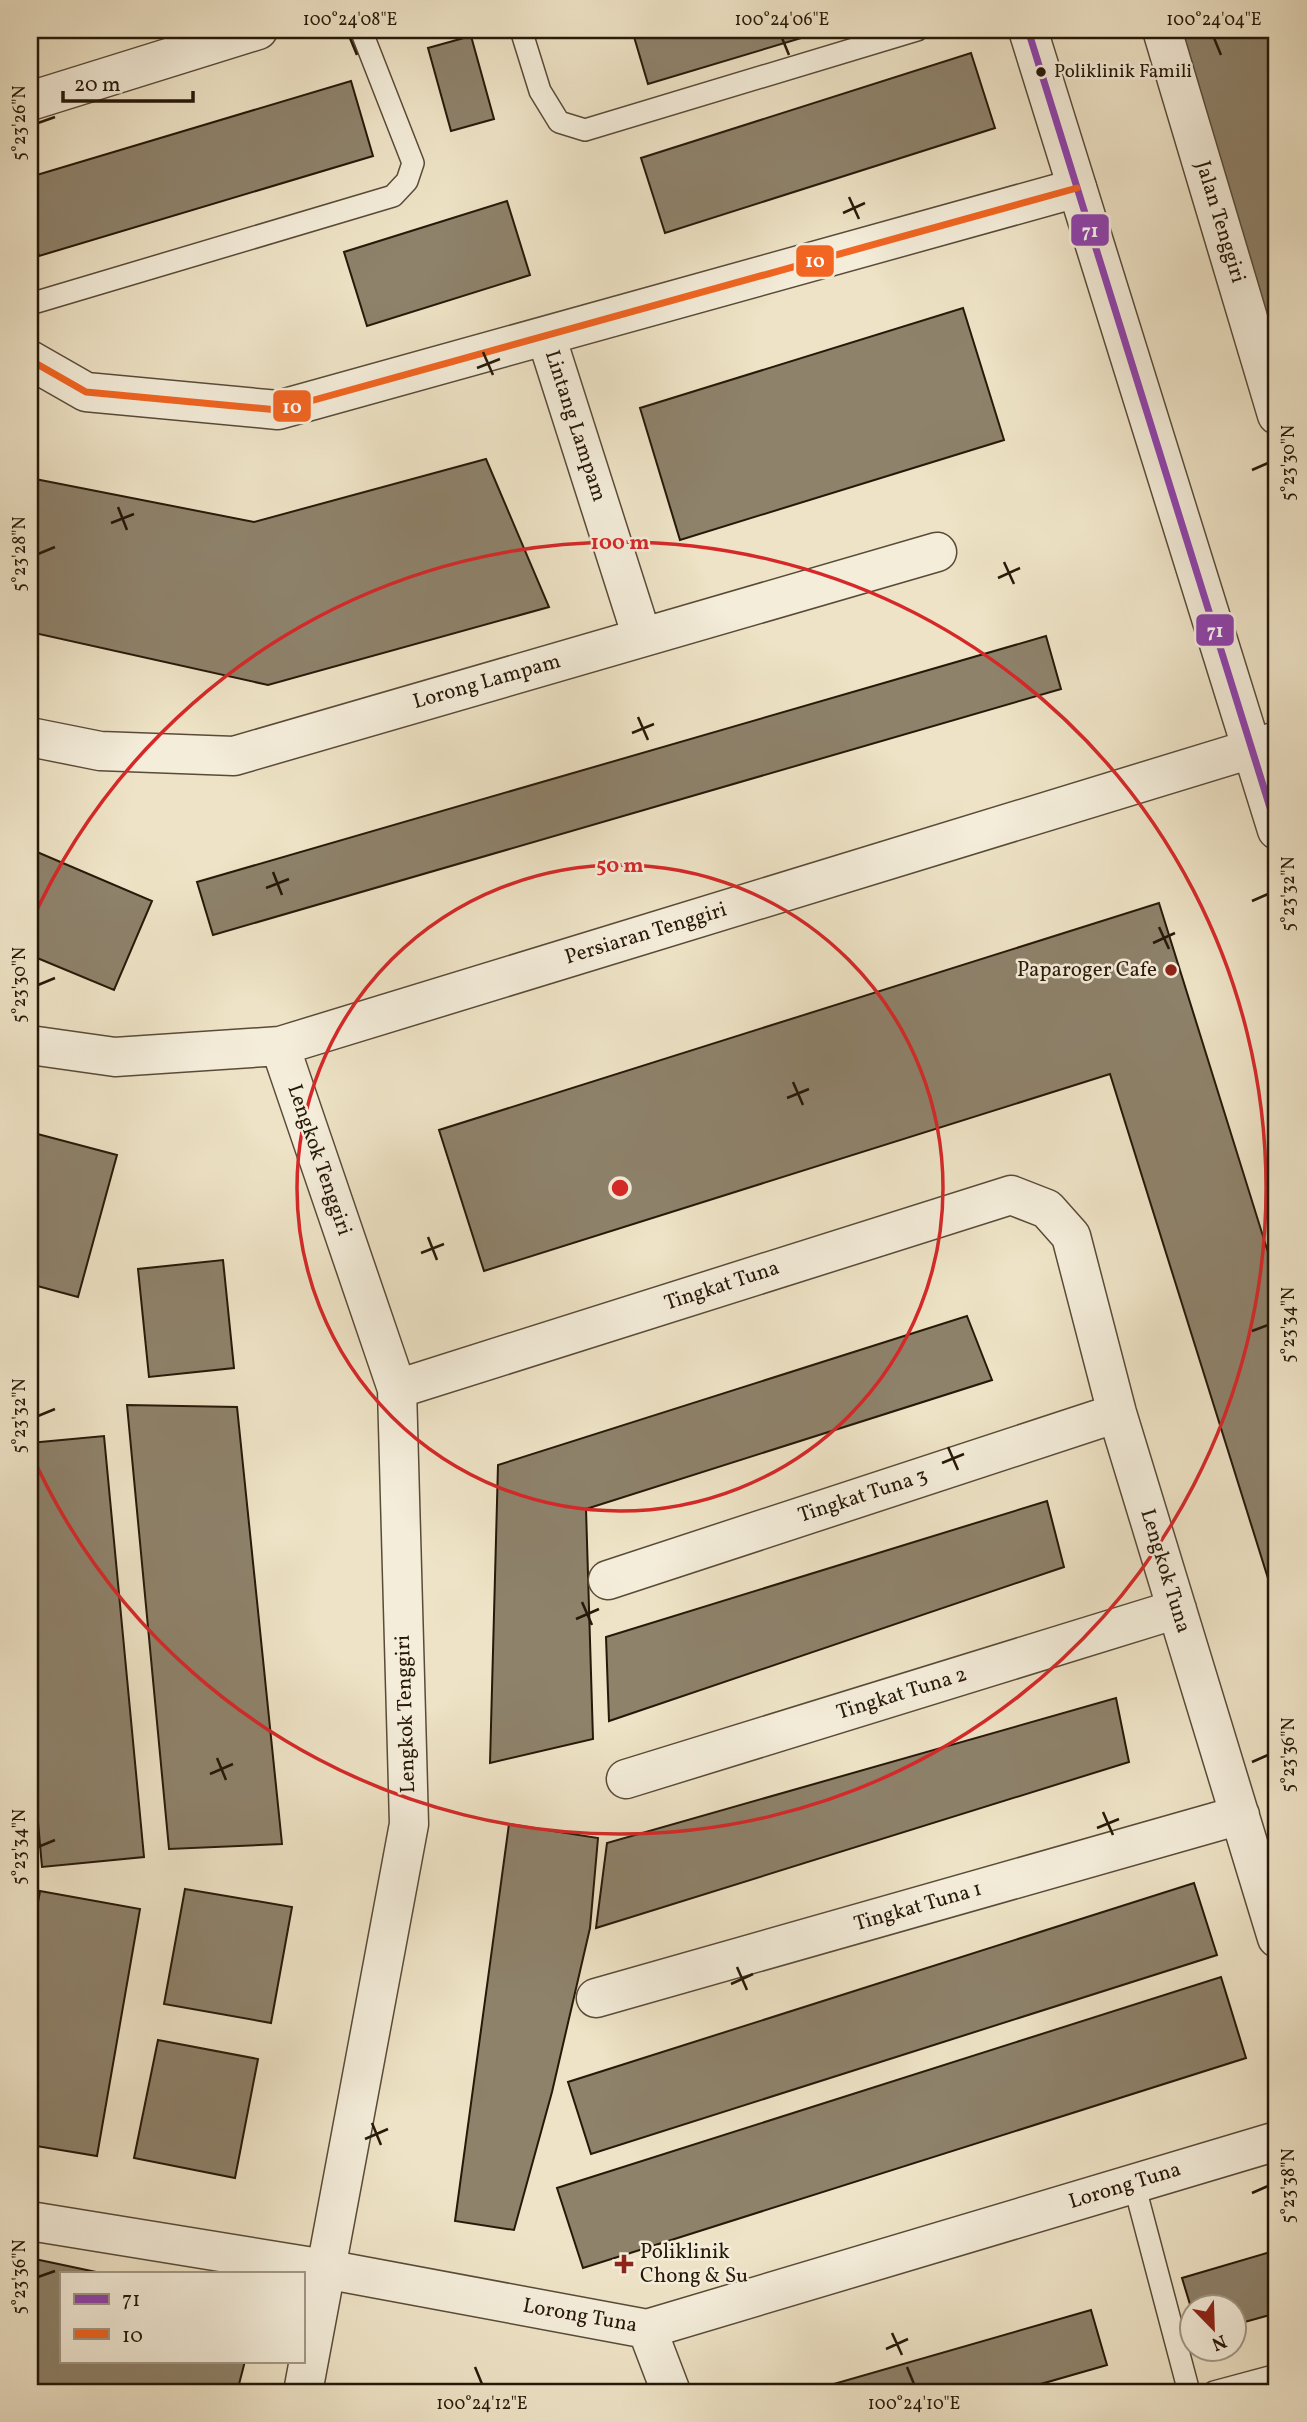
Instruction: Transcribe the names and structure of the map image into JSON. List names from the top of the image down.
{
  "streets": {
    "street": [
      "Jalan Tenggiri",
      "Lintang Lampam",
      "Lorong Lampam",
      "Persiaran Tenggiri",
      "Lengkok Tenggiri",
      "Tingkat Tuna",
      "Tingkat Tuna 3",
      "Lengkok Tuna",
      "Tingkat Tuna 2",
      "Tingkat Tuna 1",
      "Lorong Tuna"
    ]
  },
  "crossings": [
    ["Lintang Lampam", "Lorong Lampam"],
    ["Persiaran Tenggiri", "Lengkok Tenggiri"],
    ["Lengkok Tenggiri", "Tingkat Tuna"],
    ["Lengkok Tenggiri", "Lorong Tuna"],
    ["Tingkat Tuna", "Lengkok Tuna"],
    ["Tingkat Tuna 3", "Lengkok Tuna"],
    ["Lengkok Tuna", "Tingkat Tuna 2"],
    ["Lengkok Tuna", "Tingkat Tuna 1"]
  ],
  "places": {
    "other": ["Poliklinik Famili", "Paparoger Cafe"],
    "health": ["Poliklinik Chong & Su"]
  },
  "lines": ["transit line 71", "transit line 10"],
  "legend": ["71", "10"],
  "scale_bar": "20 m",
  "north": "bottom right",
  "coordinates": [
    "100°24'08\"E",
    "100°24'06\"E",
    "100°24'04\"E",
    "5°23'26\"N",
    "5°23'30\"N",
    "5°23'28\"N",
    "5°23'32\"N",
    "5°23'34\"N",
    "5°23'36\"N",
    "5°23'38\"N",
    "100°24'12\"E",
    "100°24'10\"E"
  ],
  "rings": ["100 m", "50 m"]
}
